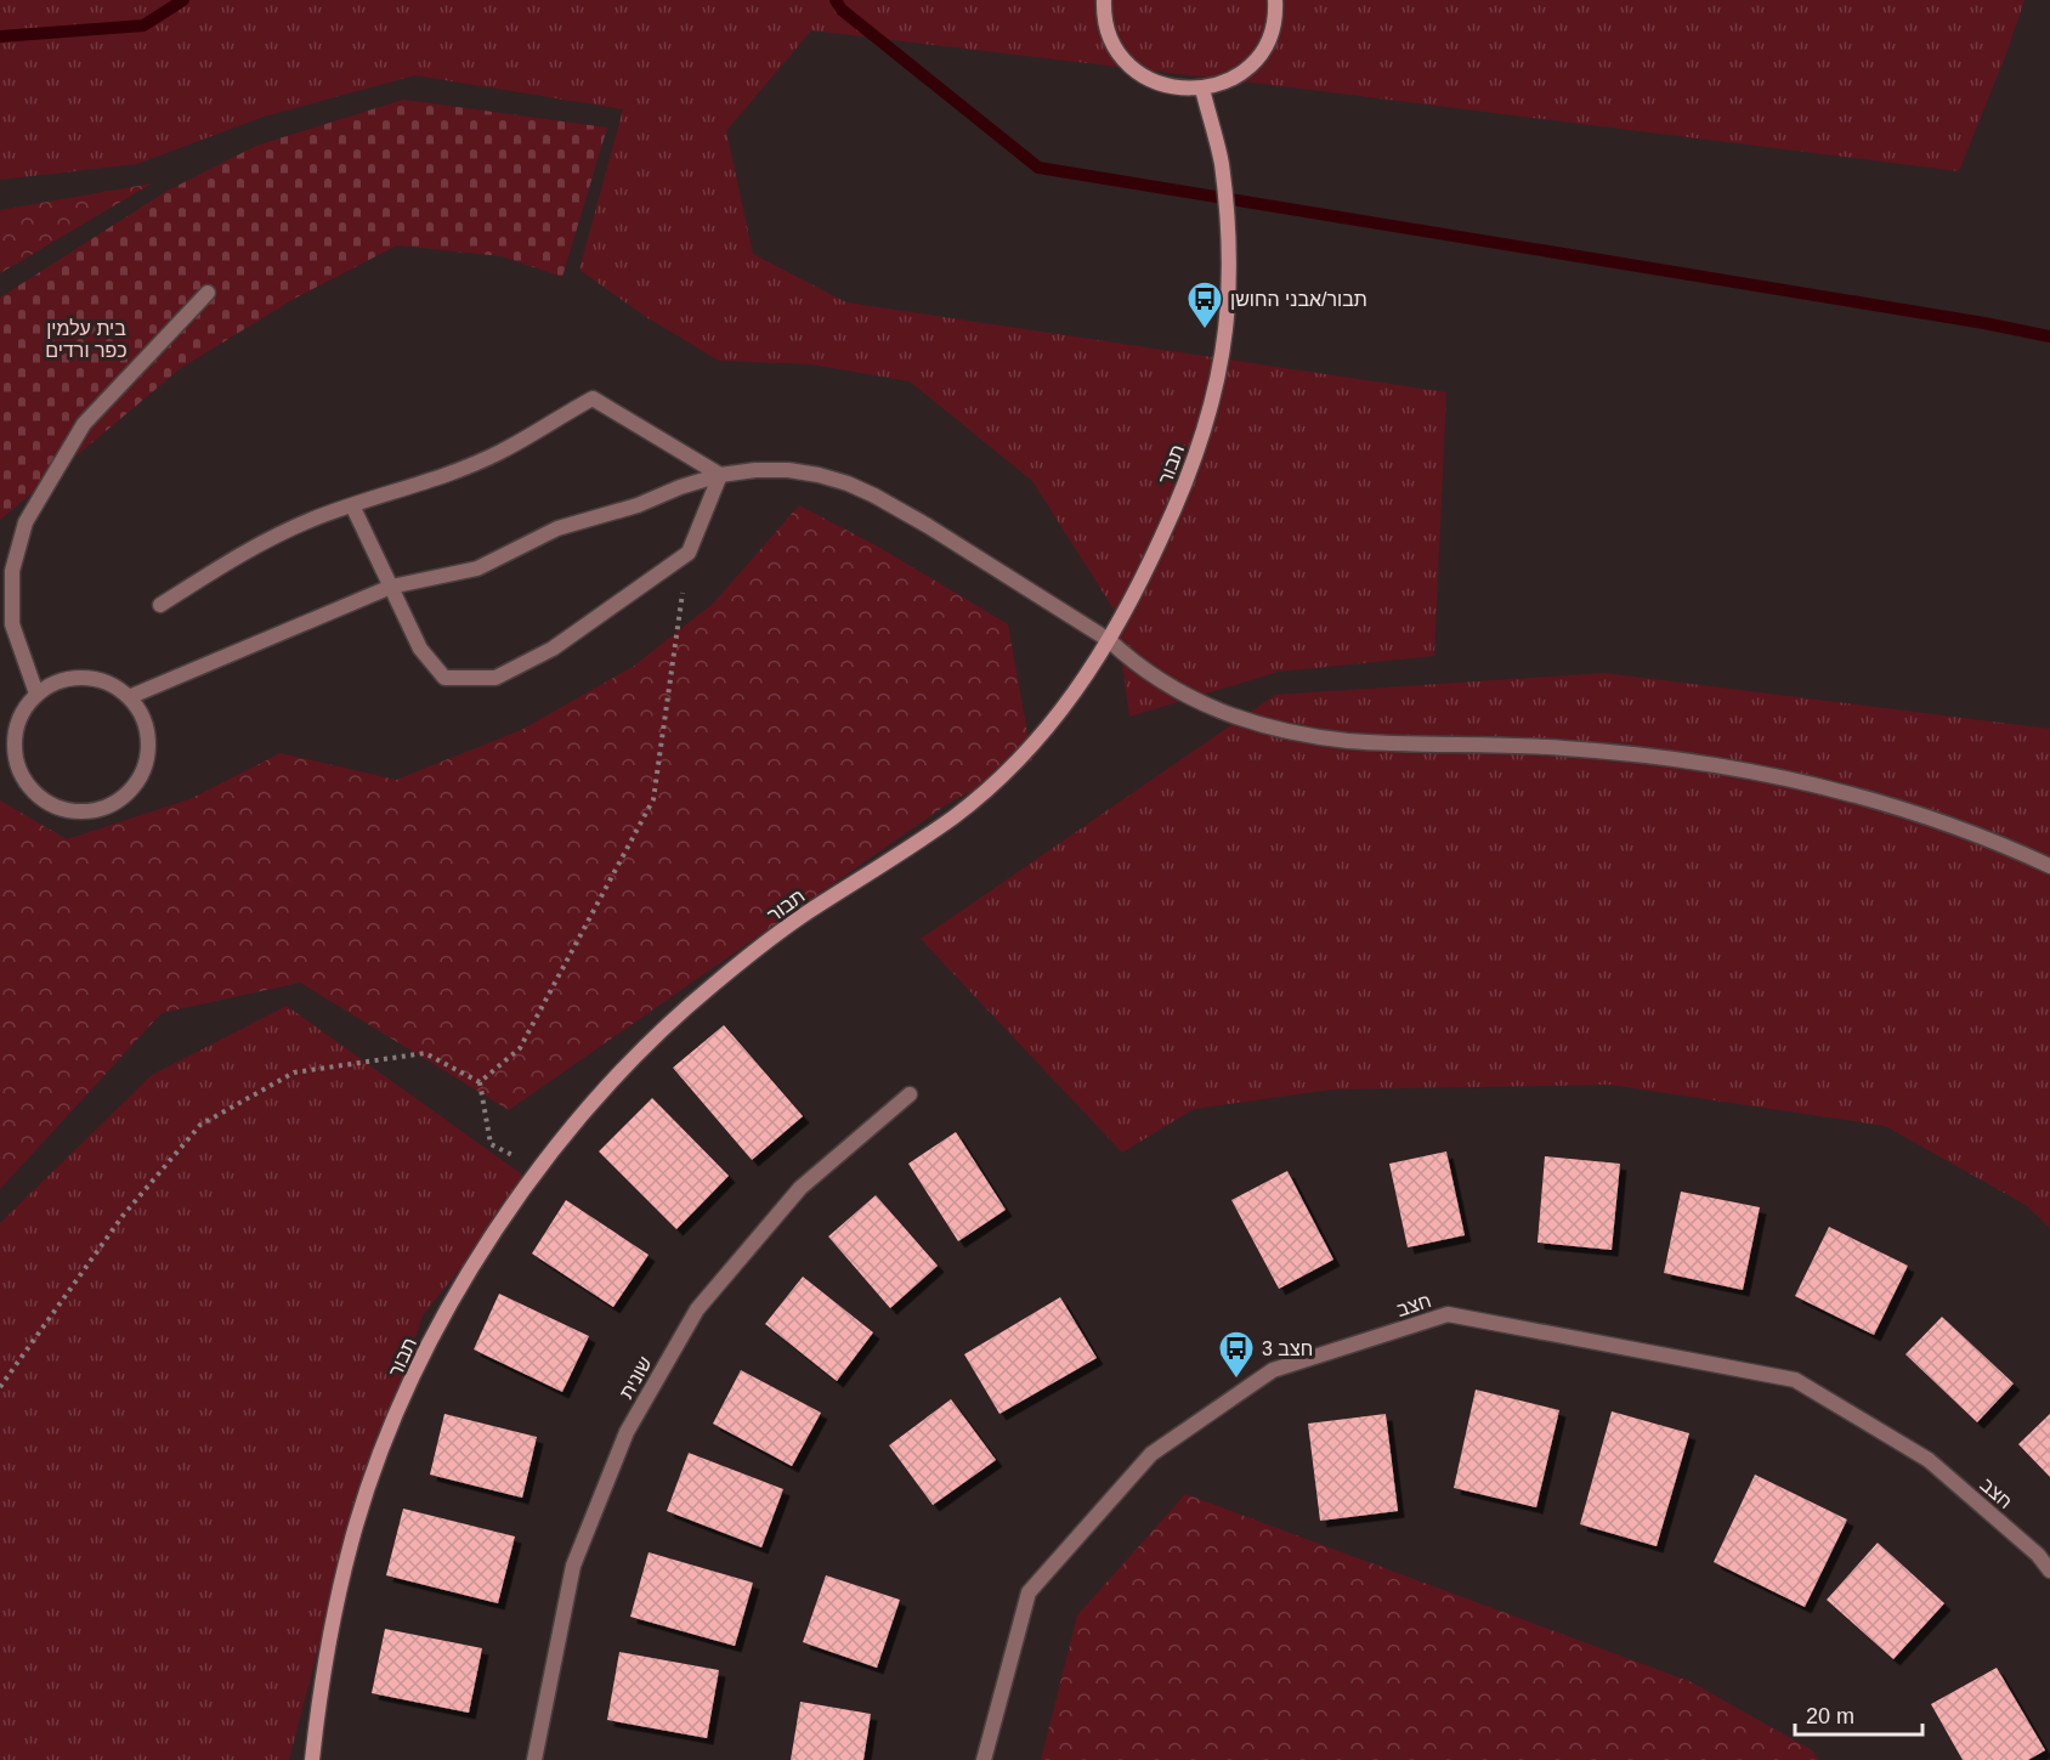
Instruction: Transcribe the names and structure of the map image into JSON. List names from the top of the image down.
{
  "streets": {
    "street": ["תבור", "חצב", "שונית"]
  },
  "parks": ["בית עלמין כפר ורדים"],
  "places": {
    "bus stop": ["תבור/אבני החושן", "חצב 3"]
  },
  "scale_bar": "20 m"
}
